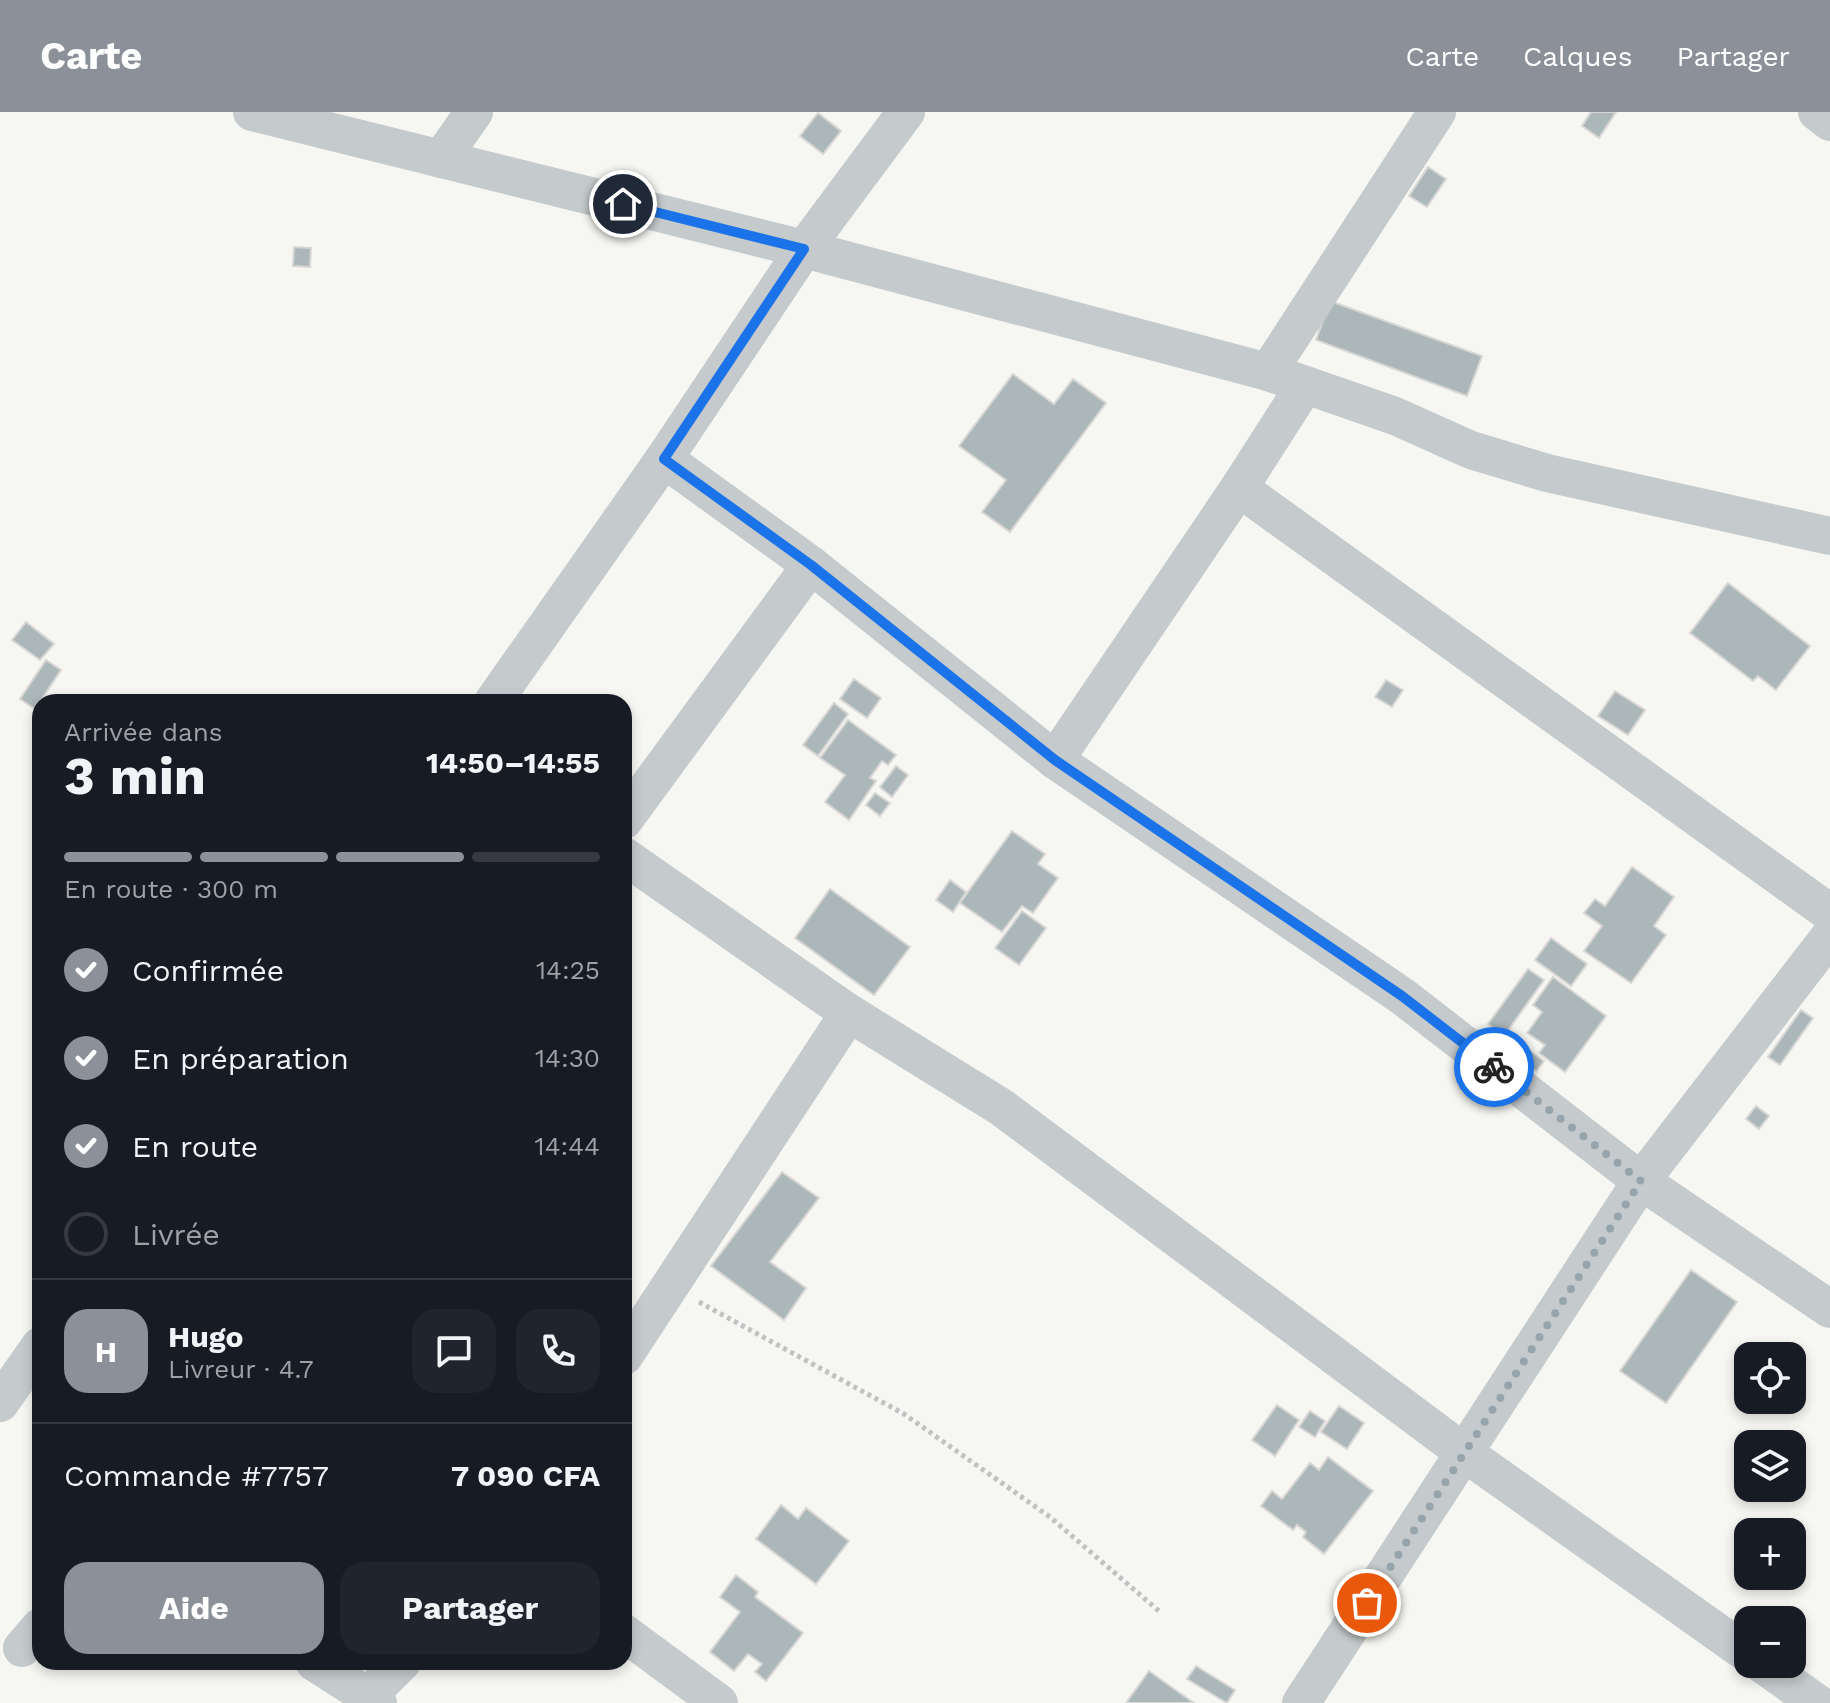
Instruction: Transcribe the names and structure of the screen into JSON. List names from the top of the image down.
{
  "page": {
    "header": "Carte",
    "nav": ["Carte", "Calques", "Partager"],
    "heading": ["3 min", "Arrivée dans", "14:50–14:55"],
    "panel": [
      "Hugo",
      "Livreur · 4.7",
      "Commande #7757",
      "7 090 CFA"
    ],
    "bar": "En route · 300 m",
    "list": [
      ["Confirmée", "14:25"],
      ["En préparation", "14:30"],
      ["En route", "14:44"],
      "Livrée"
    ],
    "round": "H",
    "map_buttons": ["+", "−"],
    "buttons": ["Aide", "Partager"]
  }
}
